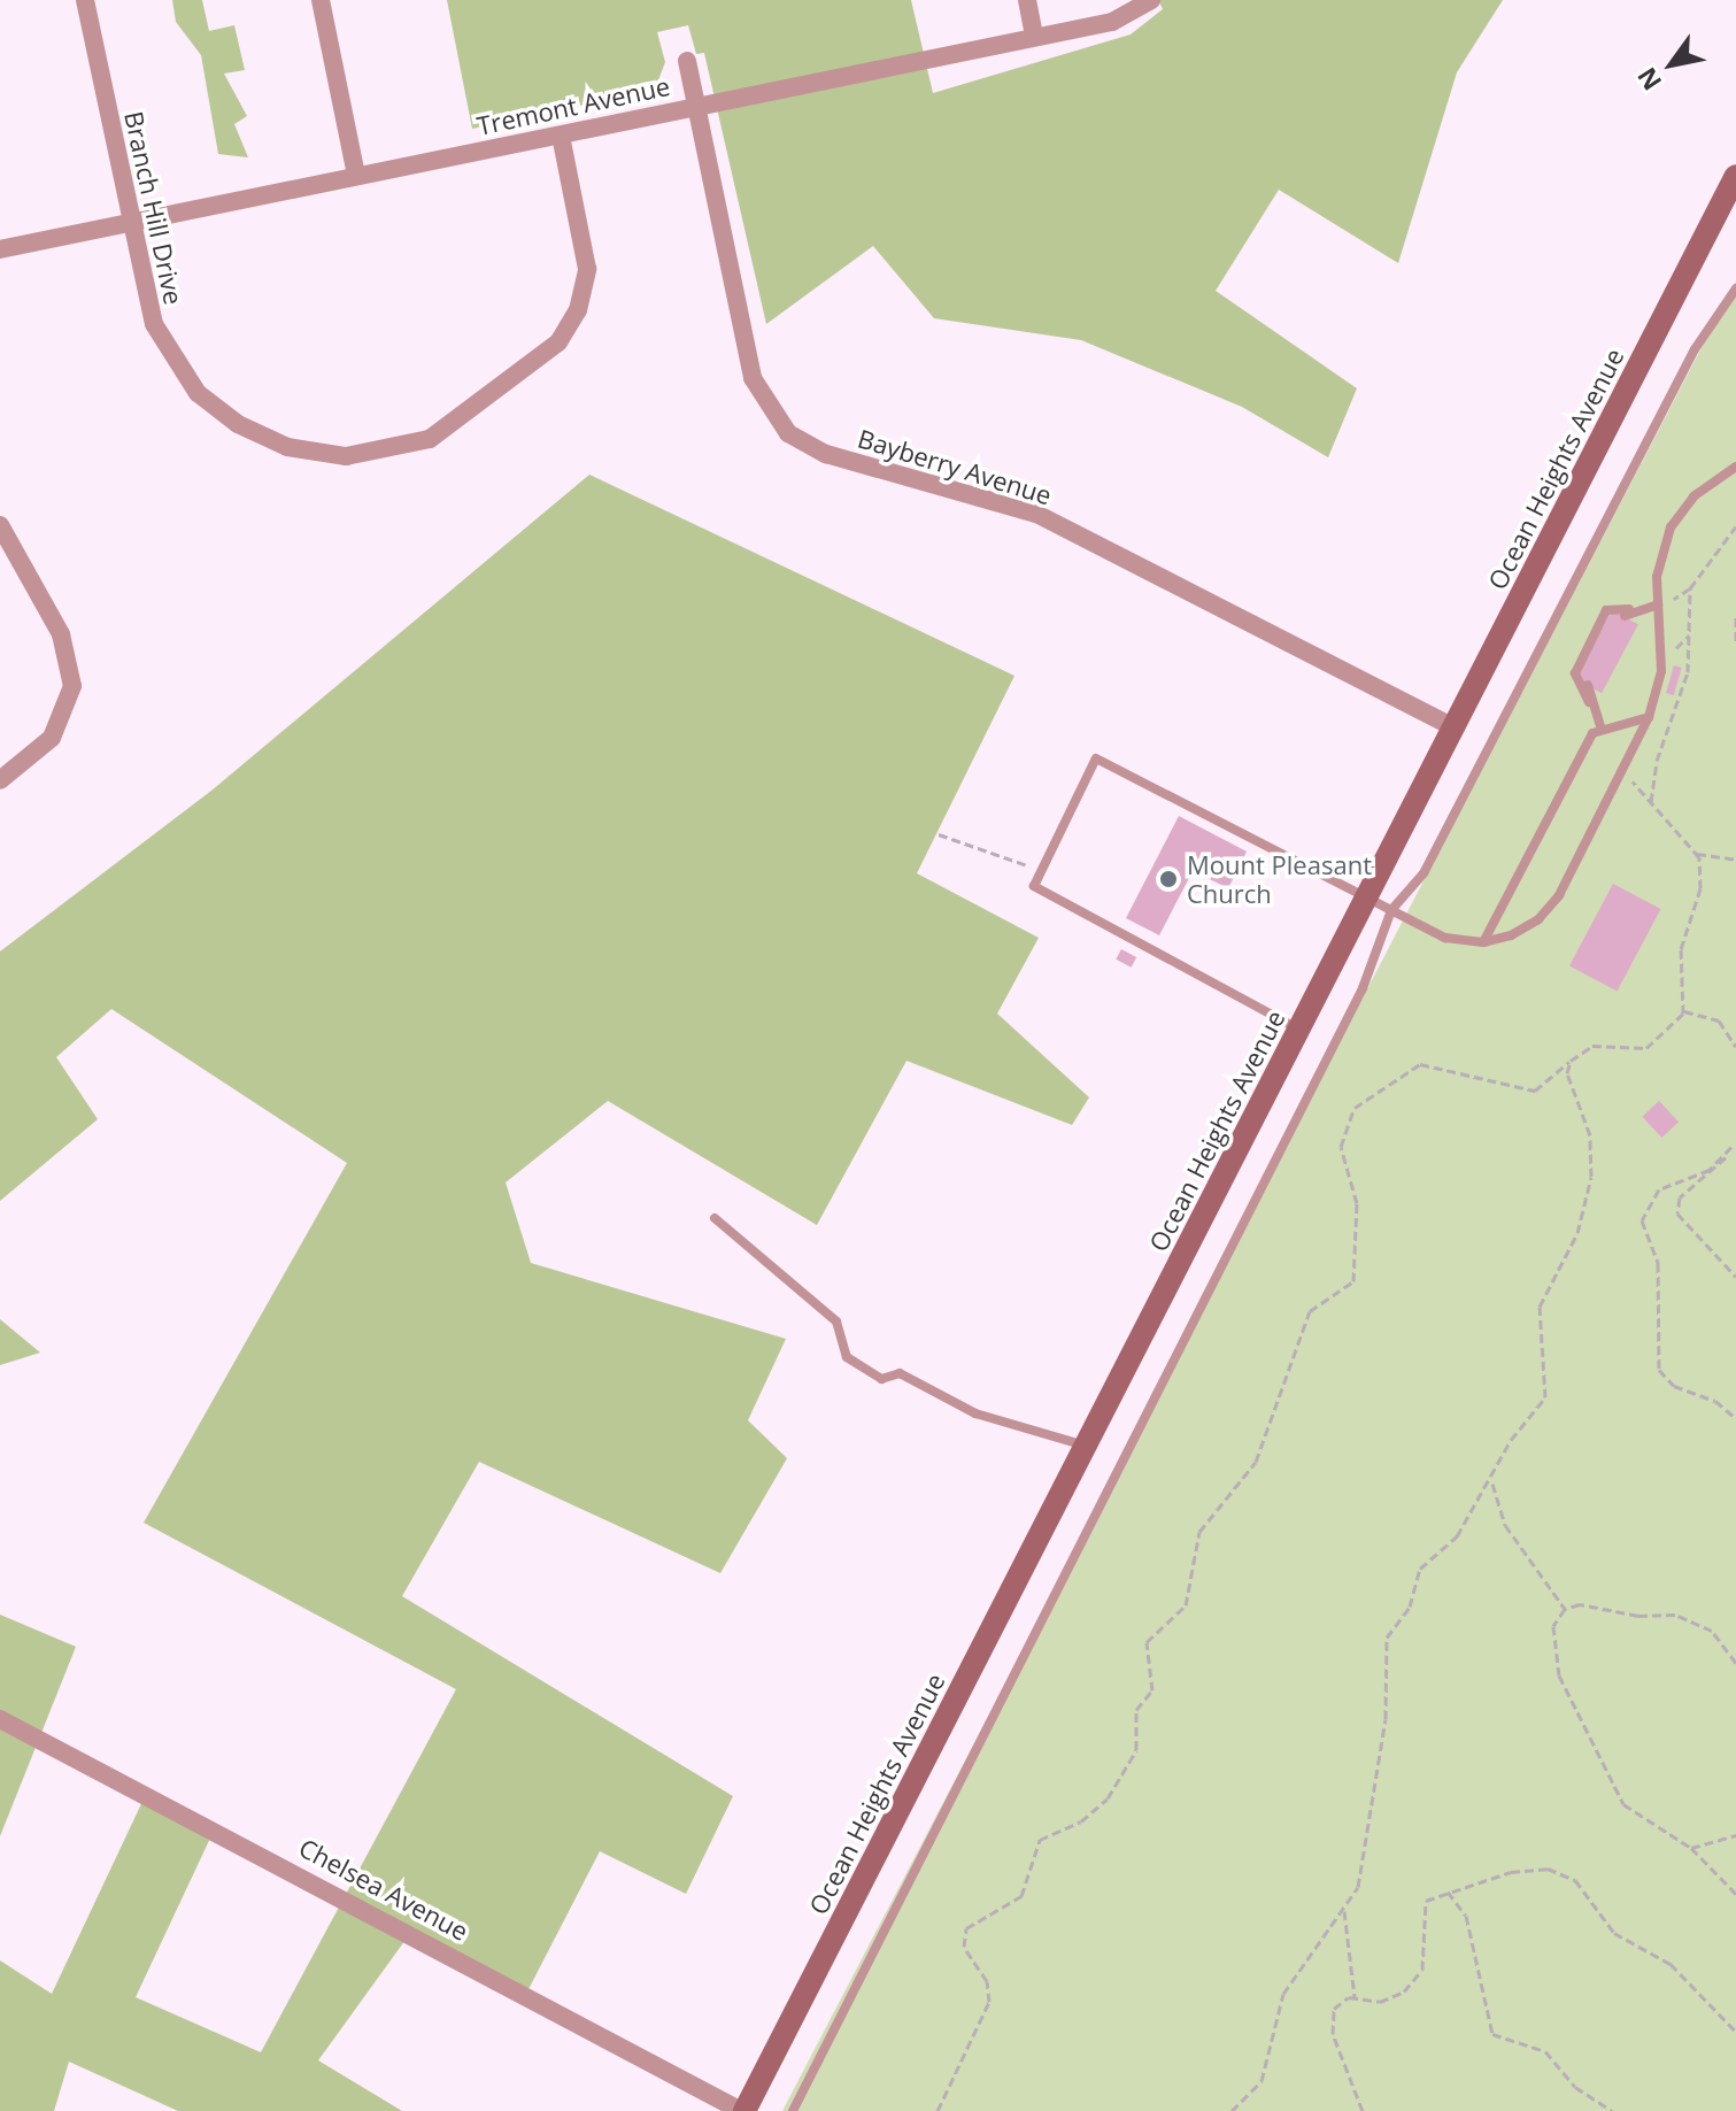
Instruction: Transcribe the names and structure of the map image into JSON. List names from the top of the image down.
{
  "streets": {
    "main road": ["Ocean Heights Avenue"],
    "street": [
      "Tremont Avenue",
      "Branch Hill Drive",
      "Bayberry Avenue",
      "Chelsea Avenue"
    ]
  },
  "crossings": [
    ["Tremont Avenue", "Branch Hill Drive"],
    ["Tremont Avenue", "Bayberry Avenue"],
    ["Bayberry Avenue", "Ocean Heights Avenue"],
    ["Ocean Heights Avenue", "Chelsea Avenue"]
  ],
  "places": ["Mount Pleasant Church"],
  "north": "bottom left"
}
